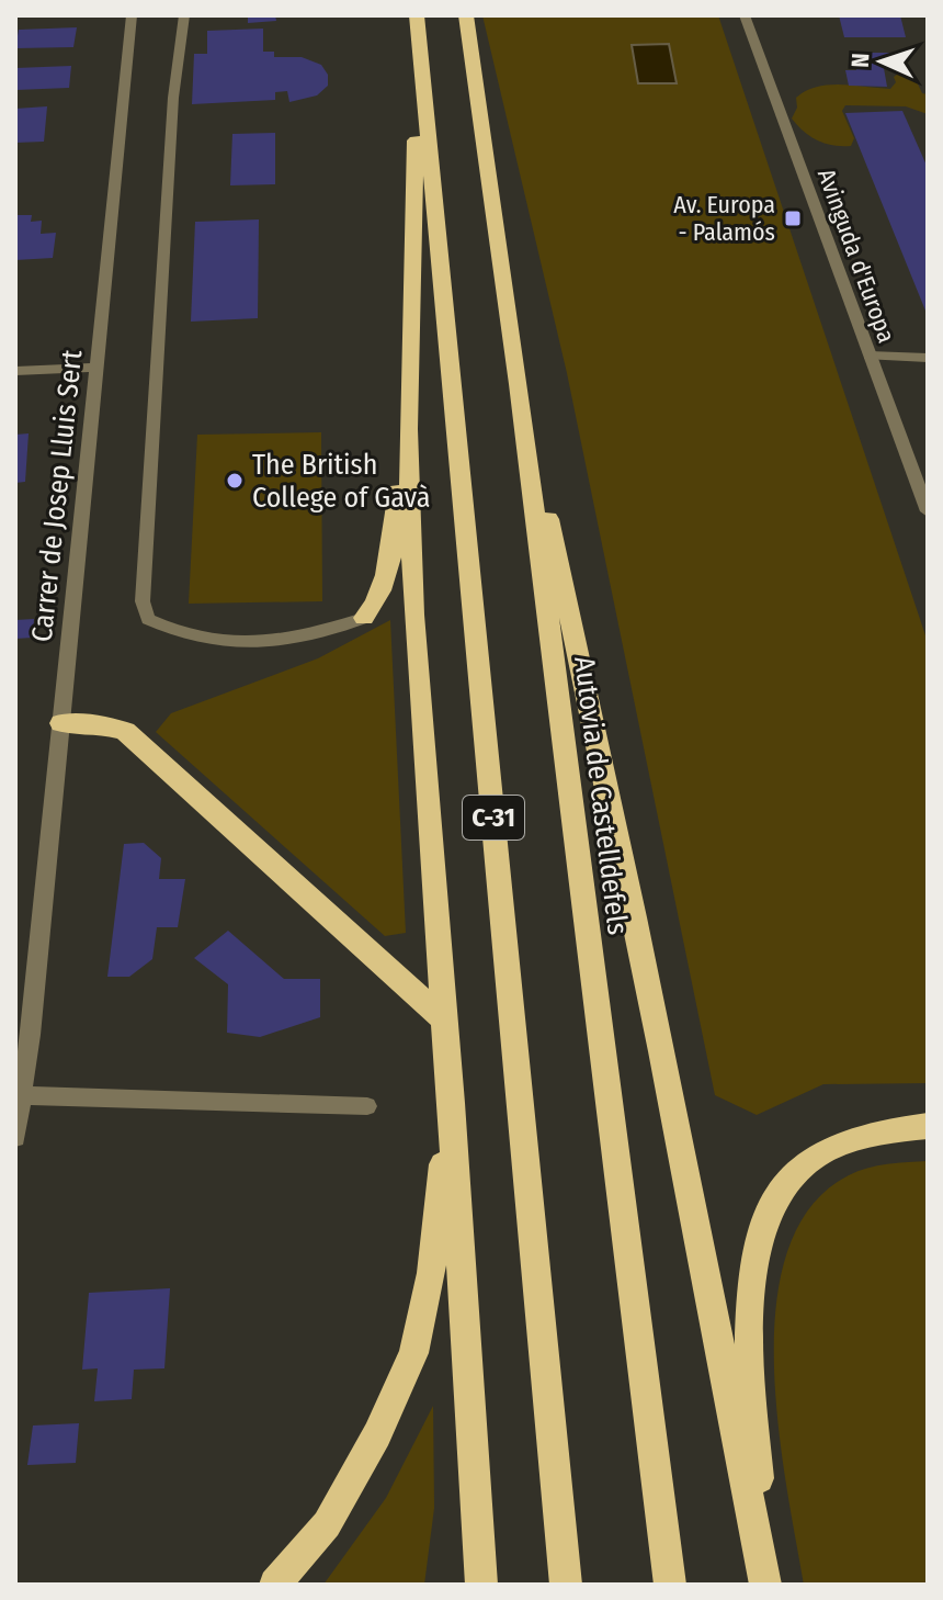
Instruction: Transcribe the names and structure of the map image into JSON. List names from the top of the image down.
{
  "streets": {
    "highway": ["Autovia de Castelldefels", "C-31"],
    "street": ["Avinguda d'Europa", "Carrer de Josep Lluis Sert"]
  },
  "places": {
    "transit": ["Av. Europa - Palamós"],
    "other": ["The British College of Gavà"]
  },
  "north": "left"
}
